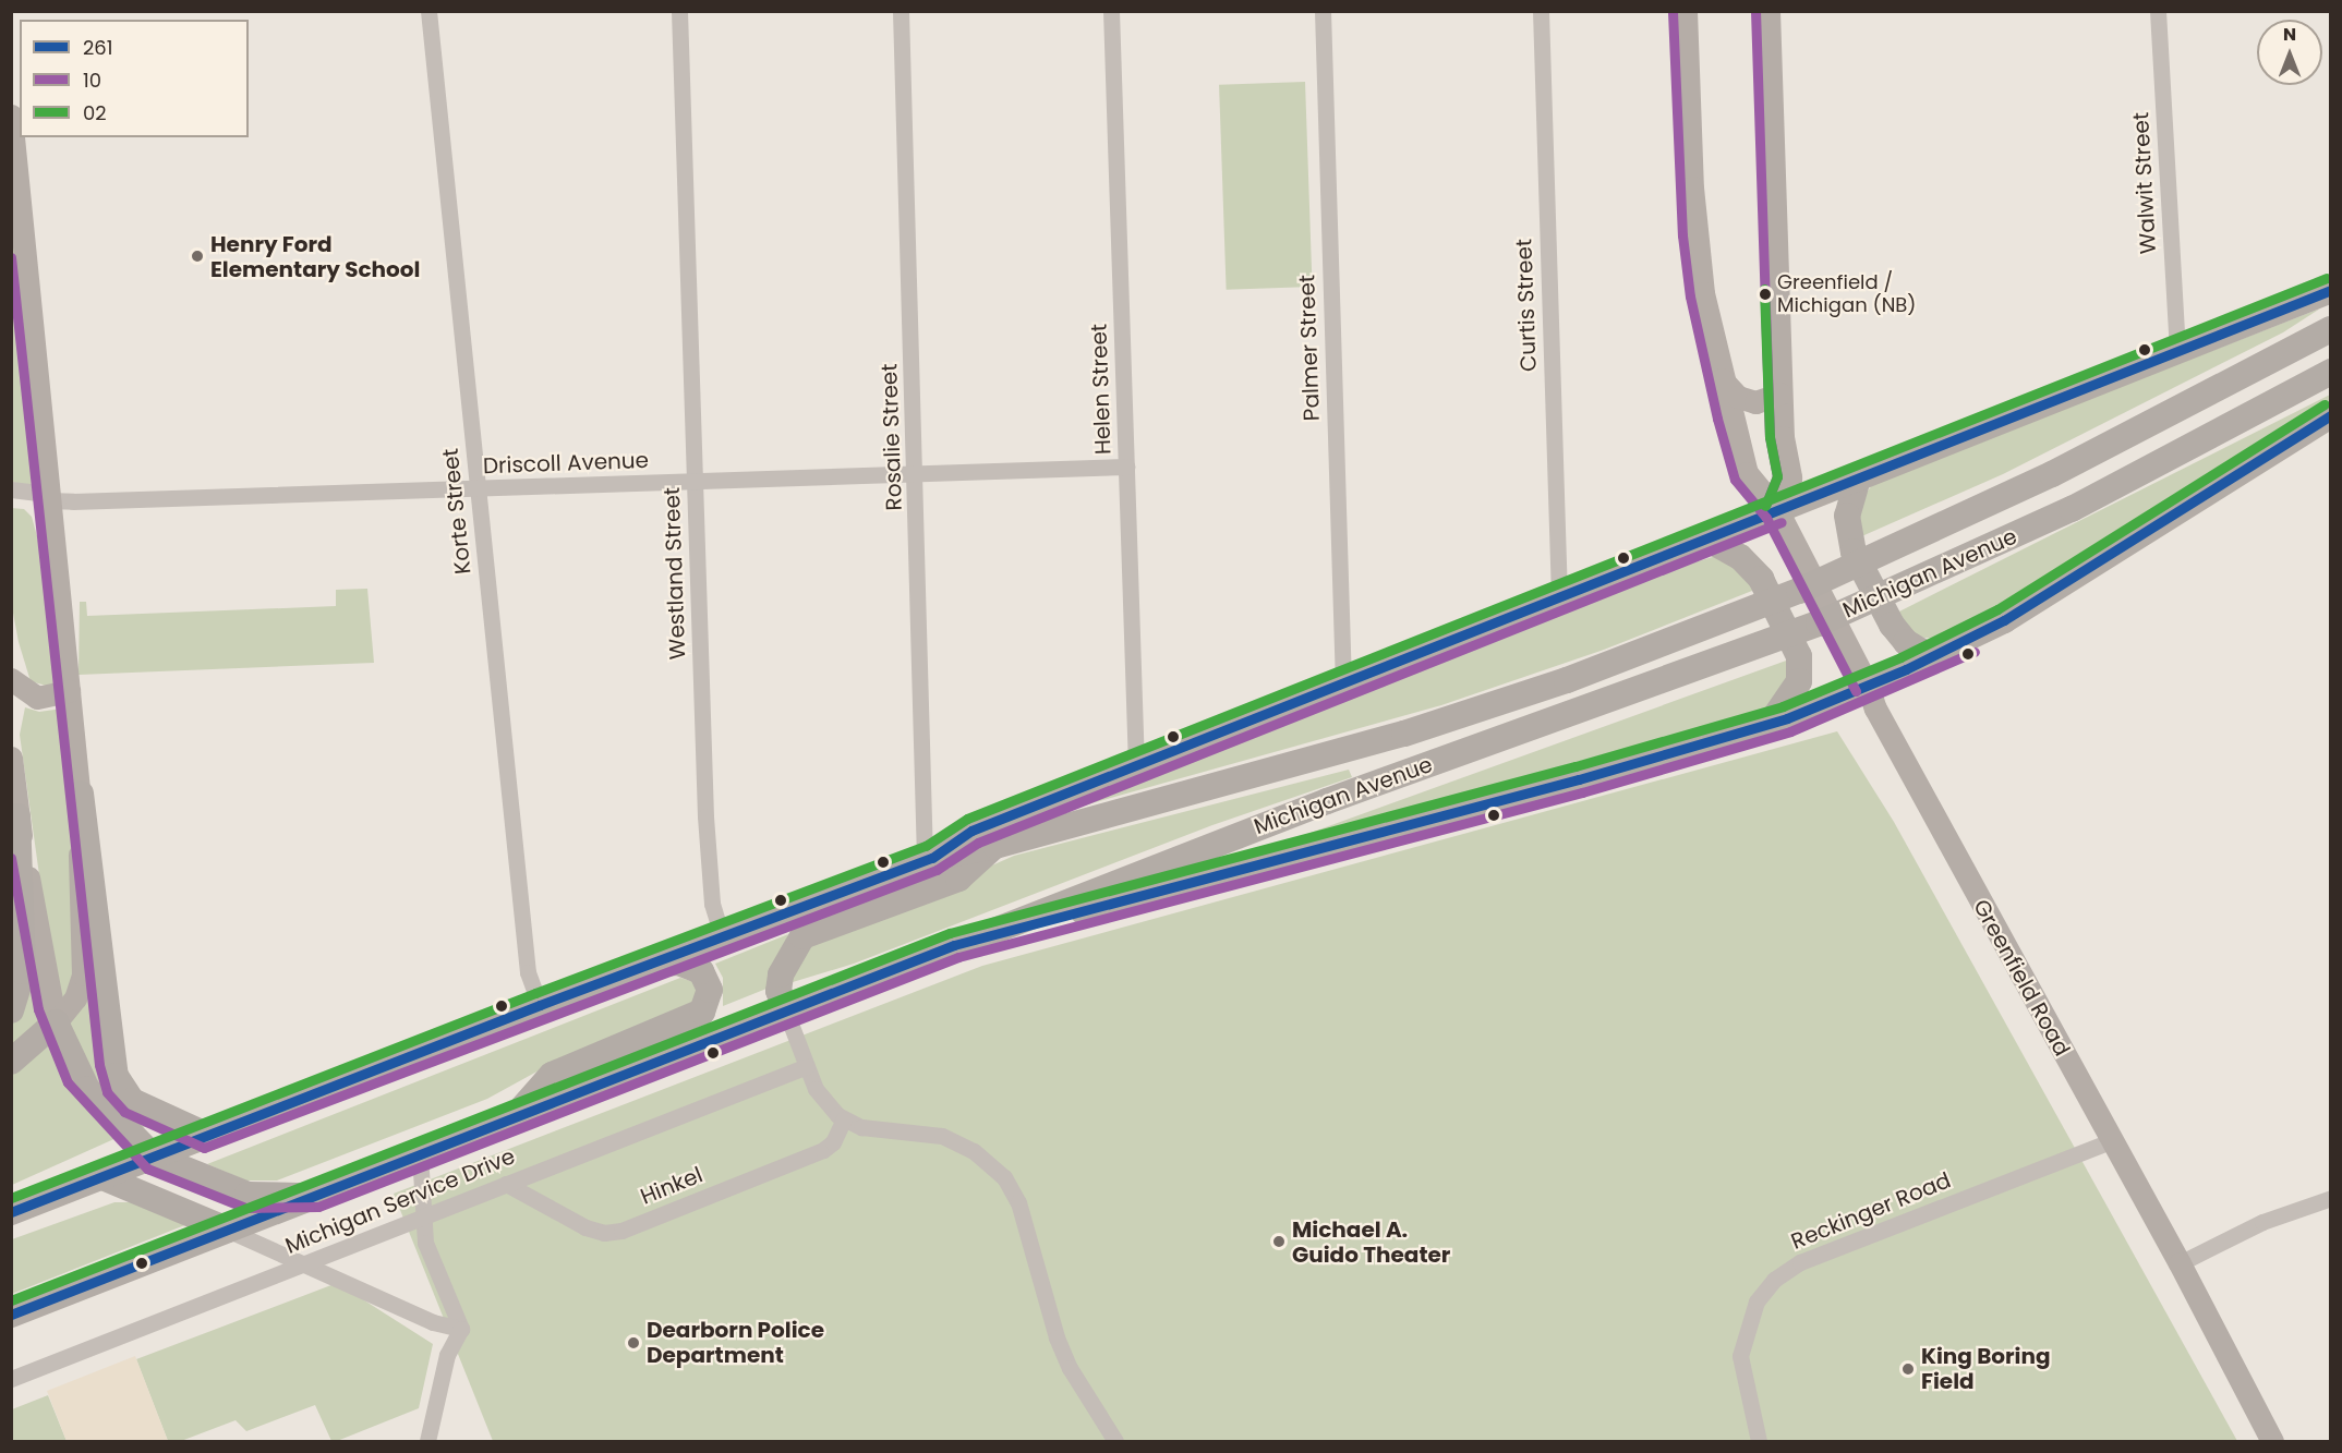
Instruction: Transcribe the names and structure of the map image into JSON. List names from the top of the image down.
{
  "streets": {
    "main road": ["Michigan Avenue", "Greenfield Road"],
    "street": [
      "Walwit Street",
      "Curtis Street",
      "Palmer Street",
      "Helen Street",
      "Rosalie Street",
      "Driscoll Avenue",
      "Korte Street",
      "Westland Street",
      "Hinkel",
      "Michigan Service Drive",
      "Reckinger Road"
    ]
  },
  "crossings": [
    ["Helen Street", "Driscoll Avenue"],
    ["Rosalie Street", "Driscoll Avenue"],
    ["Rosalie Street", "Michigan Avenue"],
    ["Driscoll Avenue", "Korte Street"],
    ["Driscoll Avenue", "Westland Street"],
    ["Korte Street", "Michigan Avenue"],
    ["Westland Street", "Michigan Avenue"],
    ["Greenfield Road", "Reckinger Road"],
    ["Hinkel", "Michigan Service Drive"]
  ],
  "places": [
    "Henry Ford Elementary School",
    "Greenfield / Michigan (NB)",
    "Michael A. Guido Theater",
    "Dearborn Police Department",
    "King Boring Field"
  ],
  "lines": ["transit line 10", "transit line 02", "transit line 261"],
  "legend": ["261", "10", "02"],
  "north": "top"
}
